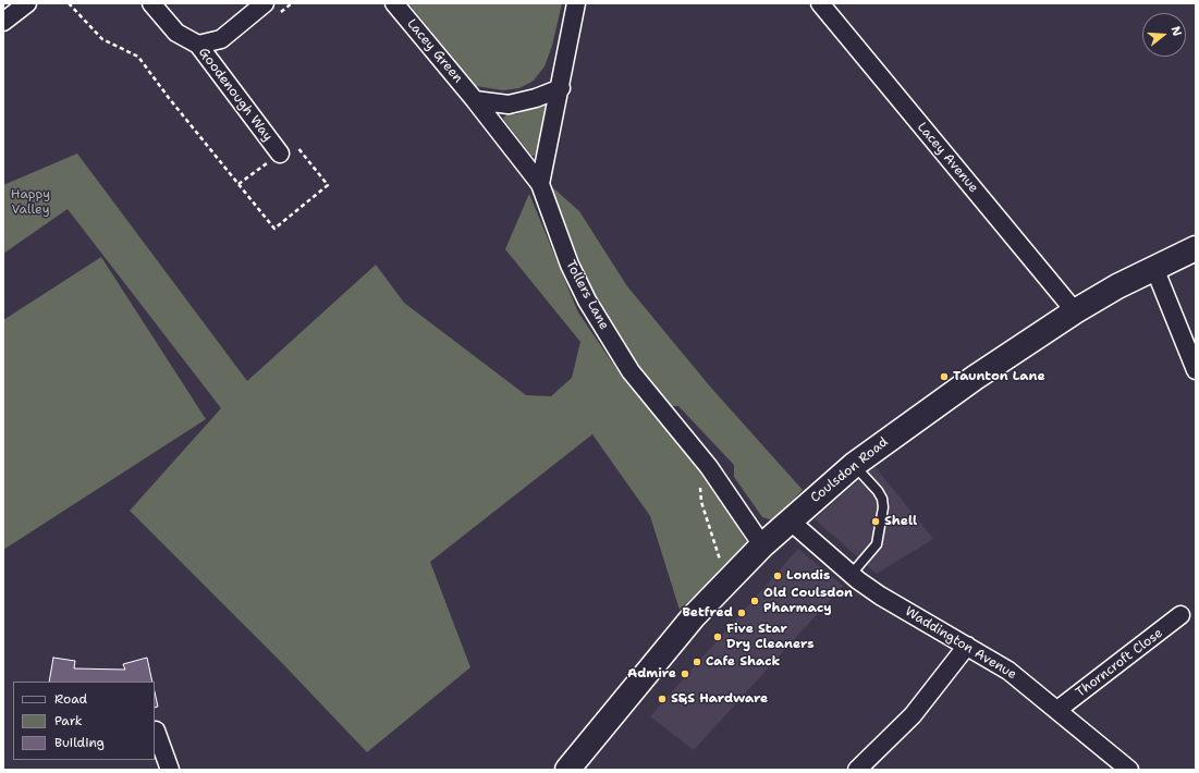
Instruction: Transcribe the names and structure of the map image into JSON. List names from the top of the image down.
{
  "streets": {
    "main road": ["Coulsdon Road"],
    "street": [
      "Lacey Green",
      "Goodenough Way",
      "Lacey Avenue",
      "Tollers Lane",
      "Waddington Avenue",
      "Thorncroft Close"
    ]
  },
  "crossings": [
    ["Lacey Green", "Tollers Lane"],
    ["Lacey Avenue", "Coulsdon Road"],
    ["Tollers Lane", "Coulsdon Road"],
    ["Coulsdon Road", "Waddington Avenue"],
    ["Waddington Avenue", "Thorncroft Close"]
  ],
  "parks": ["Happy Valley"],
  "places": [
    "Taunton Lane",
    "Shell",
    "Londis",
    "Old Coulsdon Pharmacy",
    "Betfred",
    "Five Star Dry Cleaners",
    "Cafe Shack",
    "Admire",
    "S&S Hardware"
  ],
  "legend": ["Road", "Park", "Building"],
  "north": "right"
}
